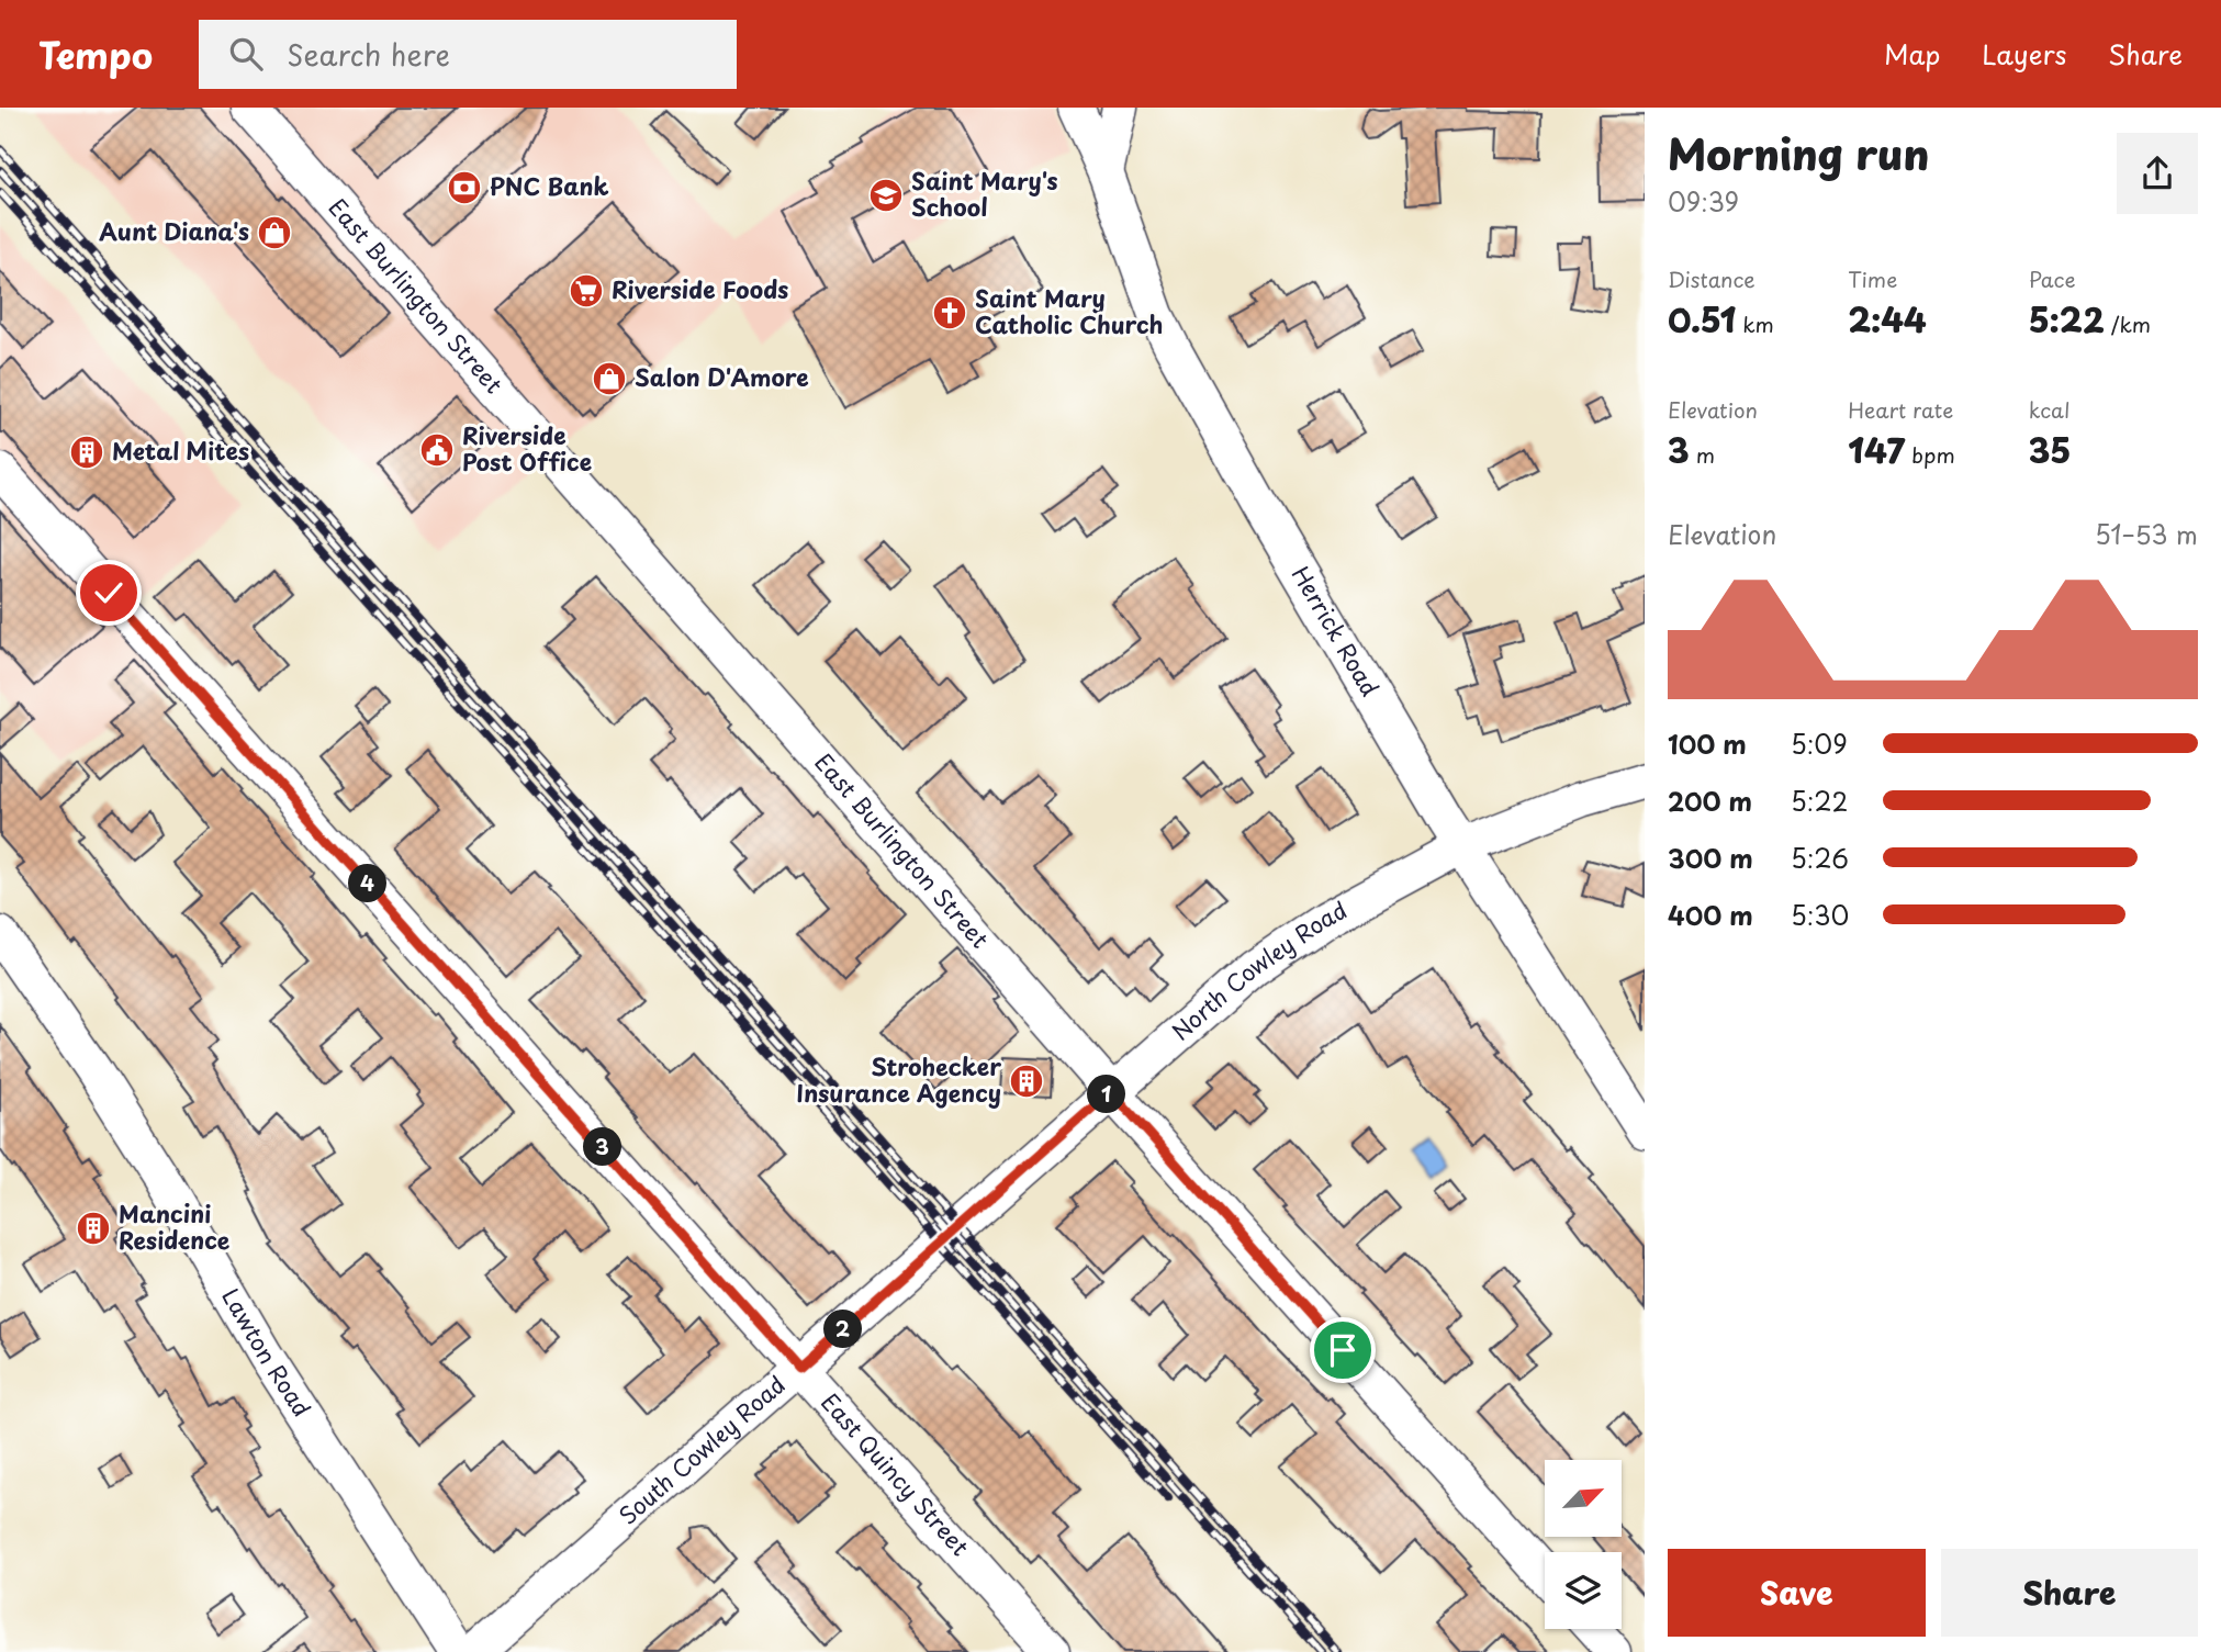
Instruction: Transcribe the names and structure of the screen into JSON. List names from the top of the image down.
{
  "streets": {
    "street": [
      "East Burlington Street",
      "Herrick Road",
      "North Cowley Road",
      "Lawton Road",
      "South Cowley Road",
      "East Quincy Street"
    ]
  },
  "crossings": [
    ["East Burlington Street", "North Cowley Road"],
    ["Herrick Road", "North Cowley Road"],
    ["North Cowley Road", "South Cowley Road"],
    ["South Cowley Road", "East Quincy Street"]
  ],
  "places": {
    "bank": ["PNC Bank"],
    "school or university": ["Saint Mary's School"],
    "shop": ["Aunt Diana's", "Salon D'Amore"],
    "supermarket": ["Riverside Foods"],
    "church": ["Saint Mary Catholic Church"],
    "public building": ["Riverside Post Office"],
    "building": ["Metal Mites", "Strohecker Insurance Agency", "Mancini Residence"]
  },
  "north": "top right",
  "page": {
    "header": "Tempo",
    "search": "Search here",
    "nav": ["Map", "Layers", "Share"],
    "heading": ["Morning run", "09:39"],
    "stats": [
      ["Distance", "0.51 km"],
      ["Time", "2:44"],
      ["Pace", "5:22 /km"],
      ["Elevation", "3 m"],
      ["Heart rate", "147 bpm"],
      ["kcal", "35"]
    ],
    "chart": ["Elevation", "51–53 m"],
    "list": [
      {
        "name": "100 m",
        "note": "5:09"
      },
      {
        "name": "200 m",
        "note": "5:22"
      },
      {
        "name": "300 m",
        "note": "5:26"
      },
      {
        "name": "400 m",
        "note": "5:30"
      }
    ],
    "pins": [
      "4",
      "1",
      "3",
      "2"
    ],
    "buttons": ["Save", "Share"]
  }
}
